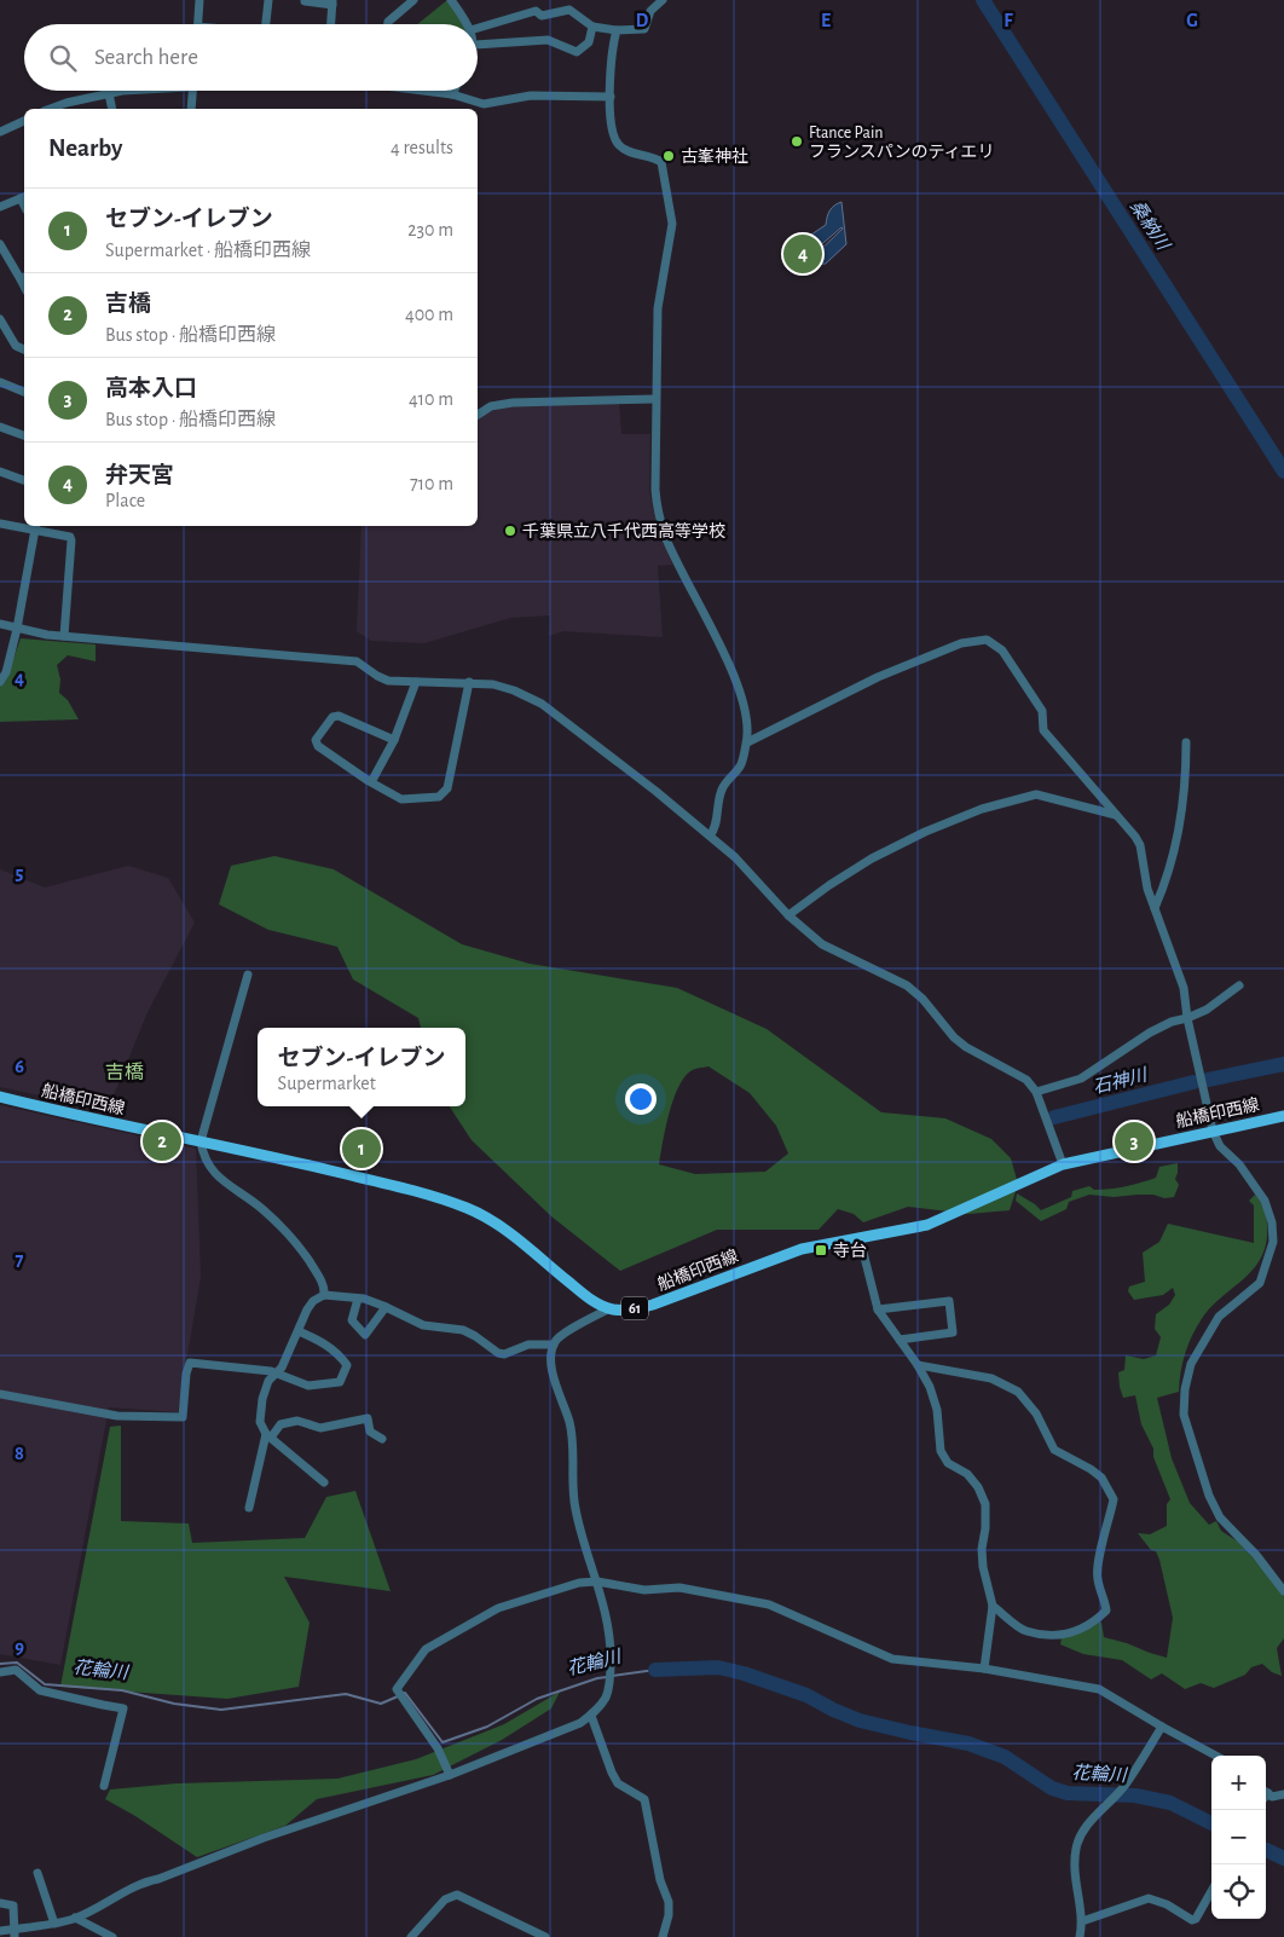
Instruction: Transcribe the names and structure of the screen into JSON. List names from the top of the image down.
{
  "streets": {
    "main road": ["船橋印西線", "61"]
  },
  "districts": ["吉橋"],
  "water": ["桑納川", "石神川", "花輪川"],
  "places": {
    "other": ["Ftance Pain フランスパンのティエリ", "古峯神社", "千葉県立八千代西高等学校"],
    "transit": ["寺台"]
  },
  "page": {
    "search": "Search here",
    "heading": ["Nearby", "4 results"],
    "list": [
      {
        "mark": "1",
        "name": "セブン-イレブン",
        "note": "Supermarket · 船橋印西線",
        "value": "230 m"
      },
      {
        "mark": "2",
        "name": "吉橋",
        "note": "Bus stop · 船橋印西線",
        "value": "400 m"
      },
      {
        "mark": "3",
        "name": "高本入口",
        "note": "Bus stop · 船橋印西線",
        "value": "410 m"
      },
      {
        "mark": "4",
        "name": "弁天宮",
        "note": "Place",
        "value": "710 m"
      }
    ],
    "pins": [
      "4",
      "2",
      "3",
      "1"
    ],
    "popup": ["セブン-イレブン", "Supermarket"],
    "map_buttons": ["+", "−"]
  },
  "grid": {
    "columns": [
      "D",
      "E",
      "F",
      "G"
    ],
    "rows": [
      "4",
      "5",
      "6",
      "7",
      "8",
      "9"
    ]
  }
}
